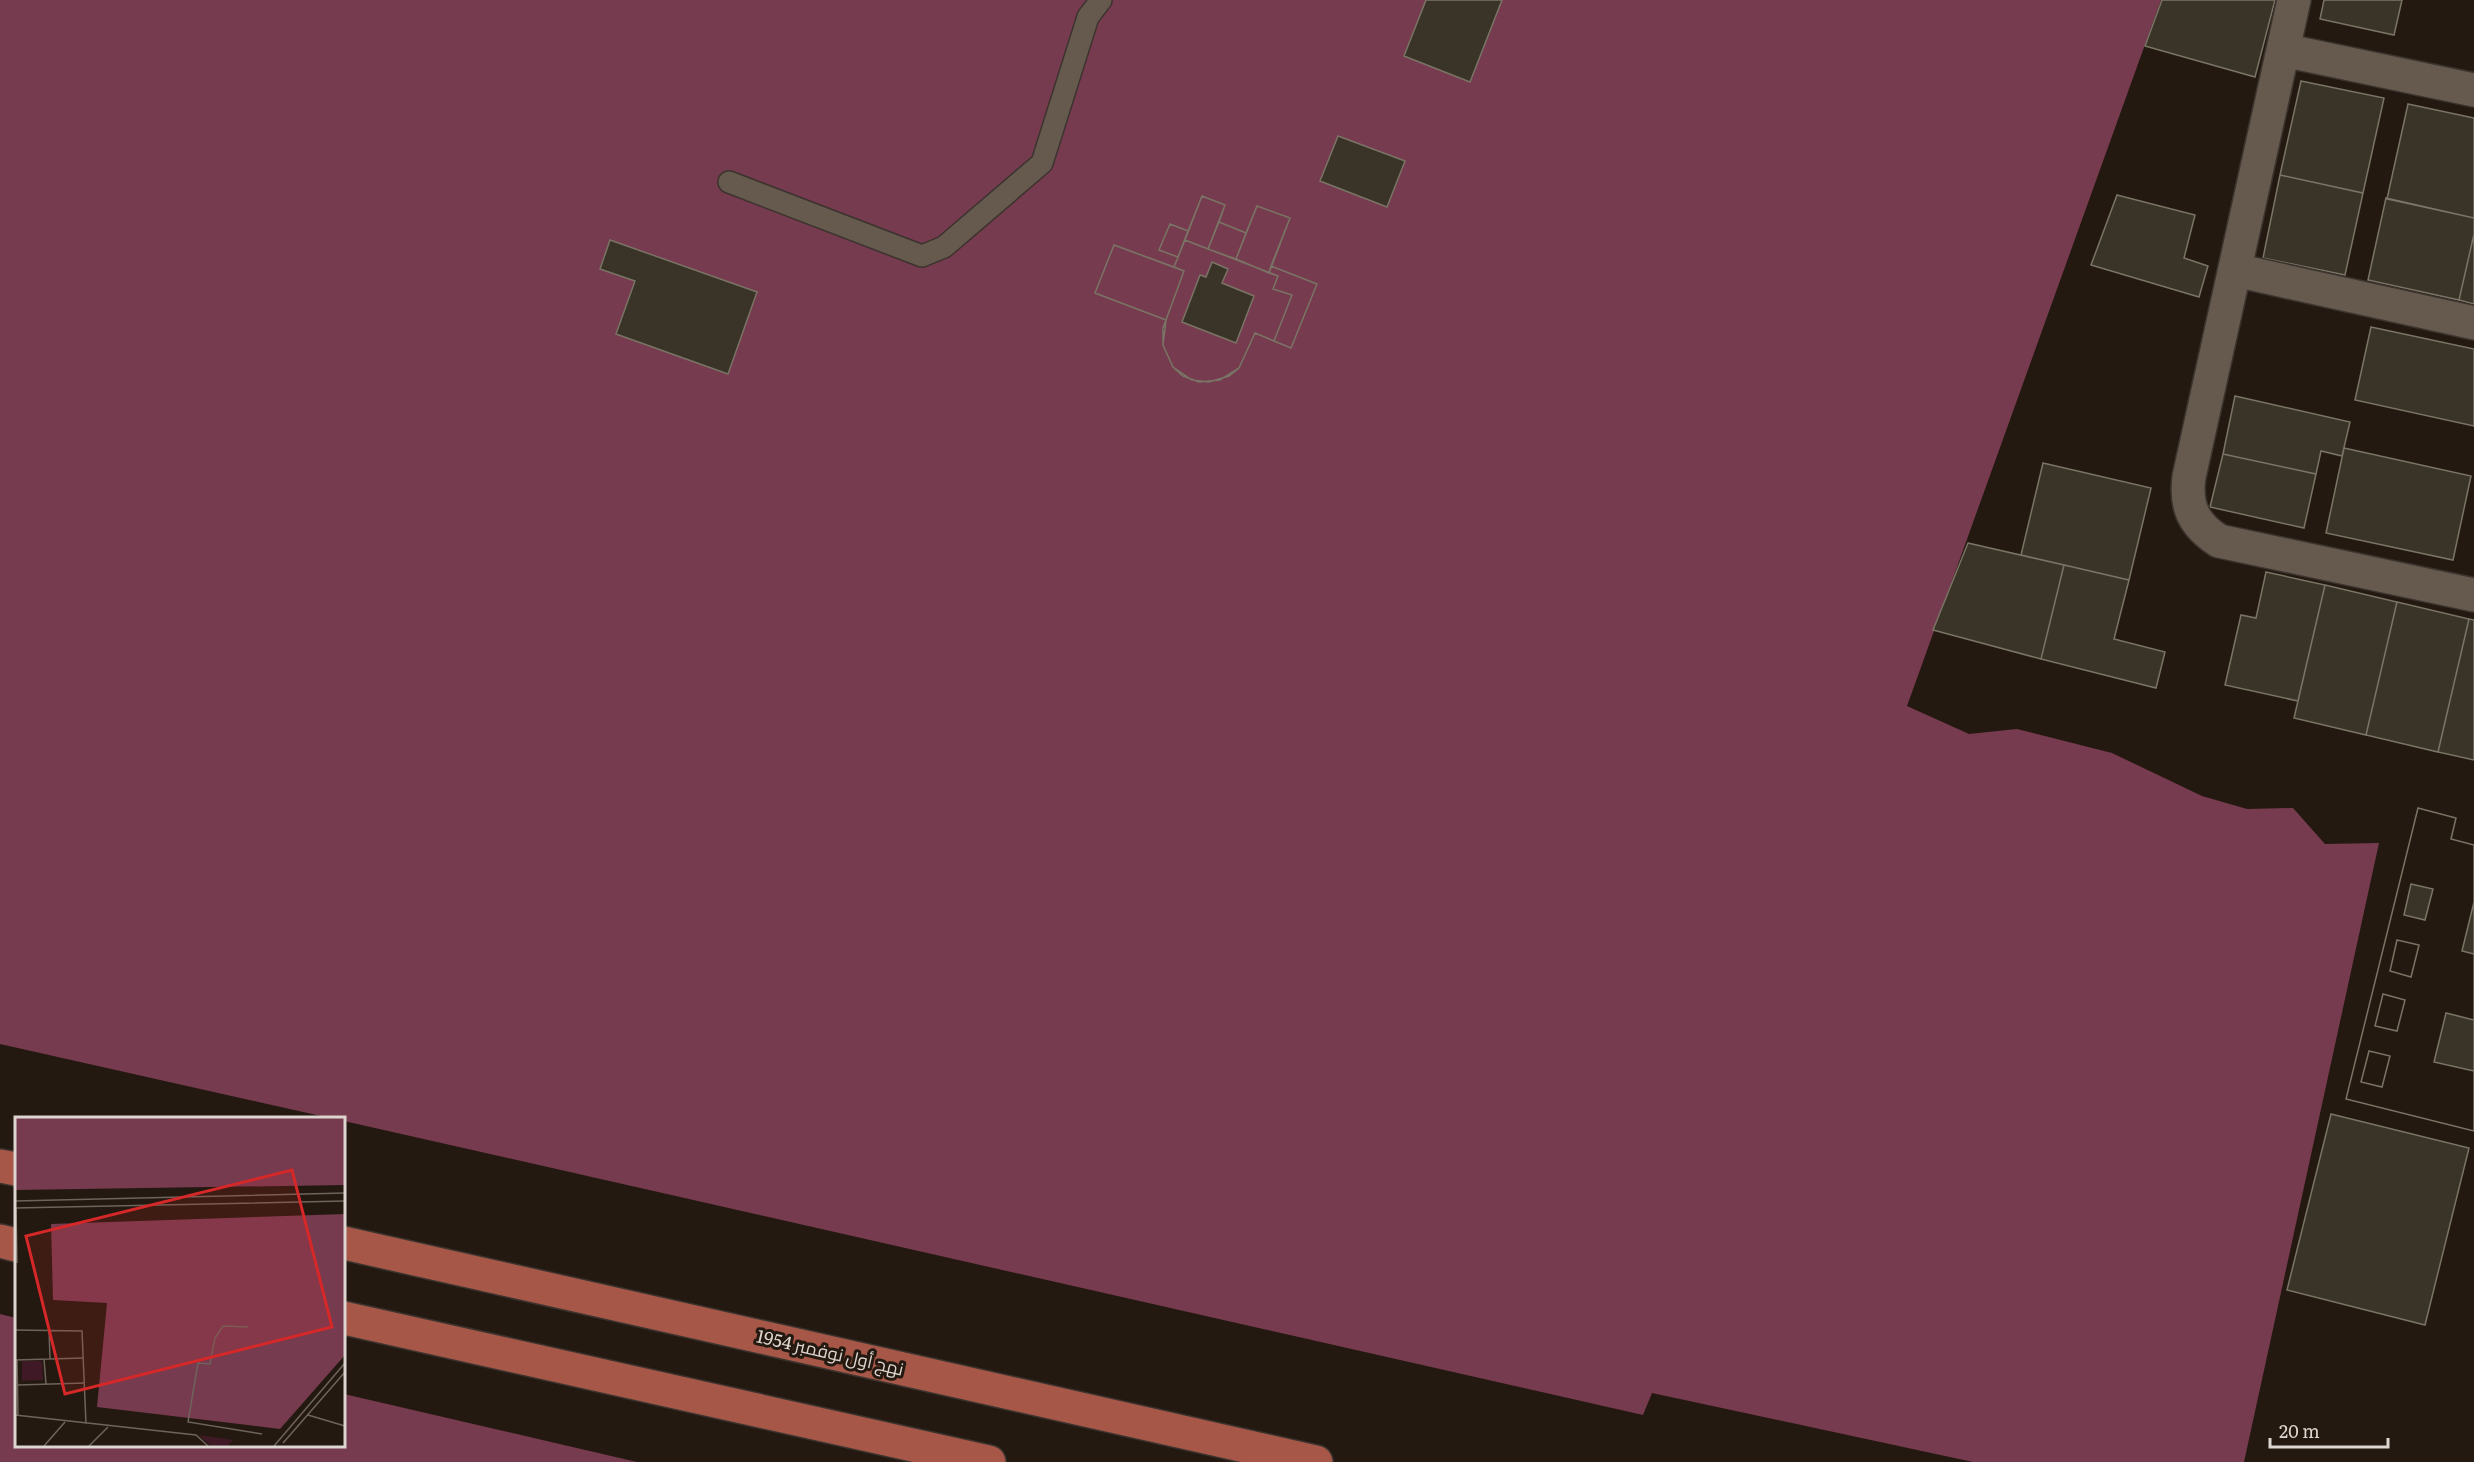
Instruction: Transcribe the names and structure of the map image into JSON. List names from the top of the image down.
{
  "streets": {
    "main road": ["نهج أول نوفمبر 1954"]
  },
  "scale_bar": "20 m"
}
